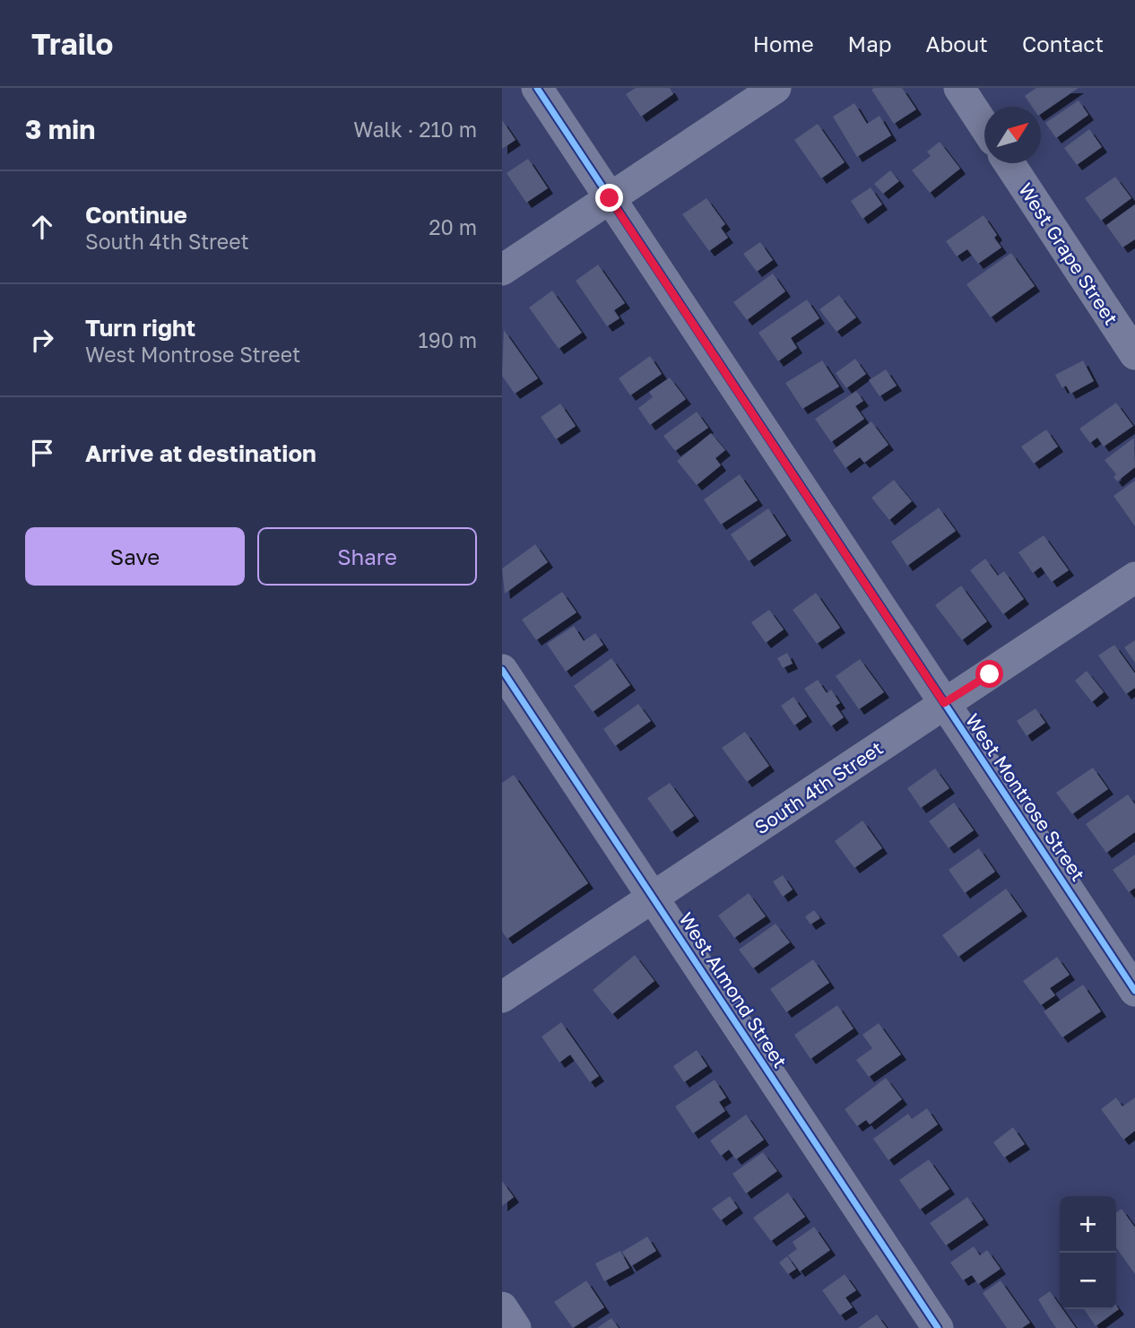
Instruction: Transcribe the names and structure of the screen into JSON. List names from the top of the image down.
{
  "streets": {
    "street": [
      "West Grape Street",
      "South 4th Street",
      "West Montrose Street",
      "West Almond Street"
    ]
  },
  "crossings": [
    ["South 4th Street", "West Montrose Street"],
    ["South 4th Street", "West Almond Street"]
  ],
  "north": "top right",
  "page": {
    "header": "Trailo",
    "nav": [
      "Home",
      "Map",
      "About",
      "Contact"
    ],
    "heading": ["3 min", "Walk · 210 m"],
    "list": [
      ["Continue", "South 4th Street", "20 m"],
      ["Turn right", "West Montrose Street", "190 m"],
      "Arrive at destination"
    ],
    "buttons": ["Save", "Share"],
    "map_buttons": ["+", "−"]
  }
}
